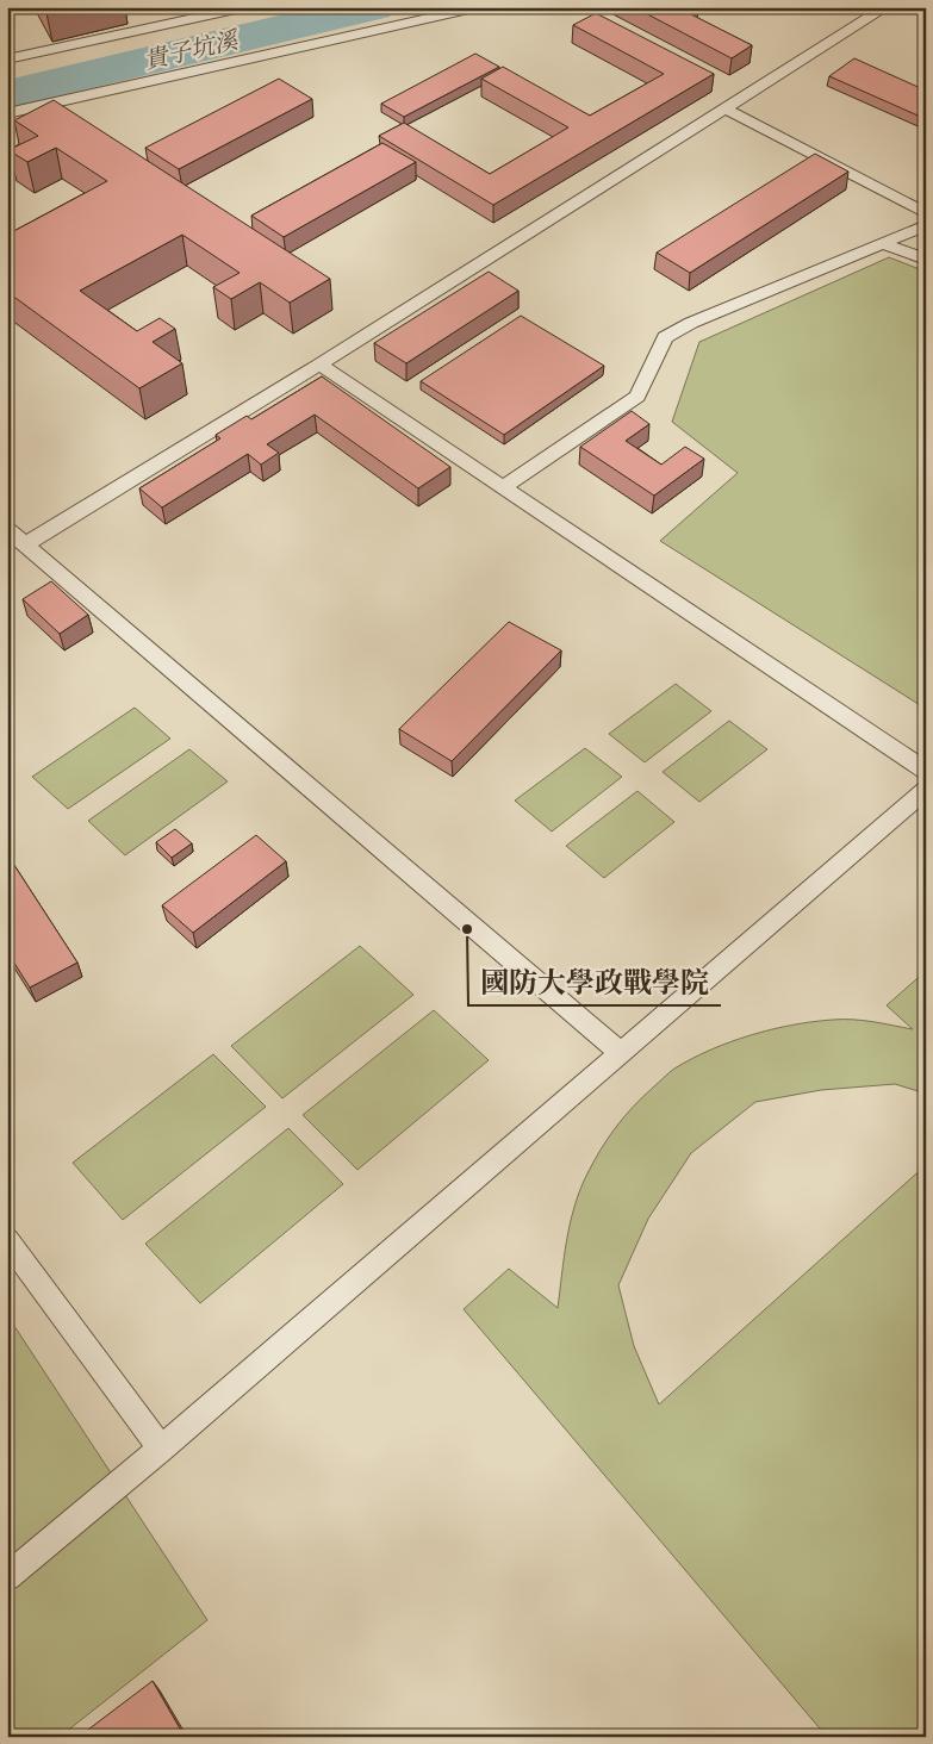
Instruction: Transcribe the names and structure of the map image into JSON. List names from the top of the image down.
{
  "water": ["貴子坑溪"],
  "places": ["國防大學政戰學院"]
}
